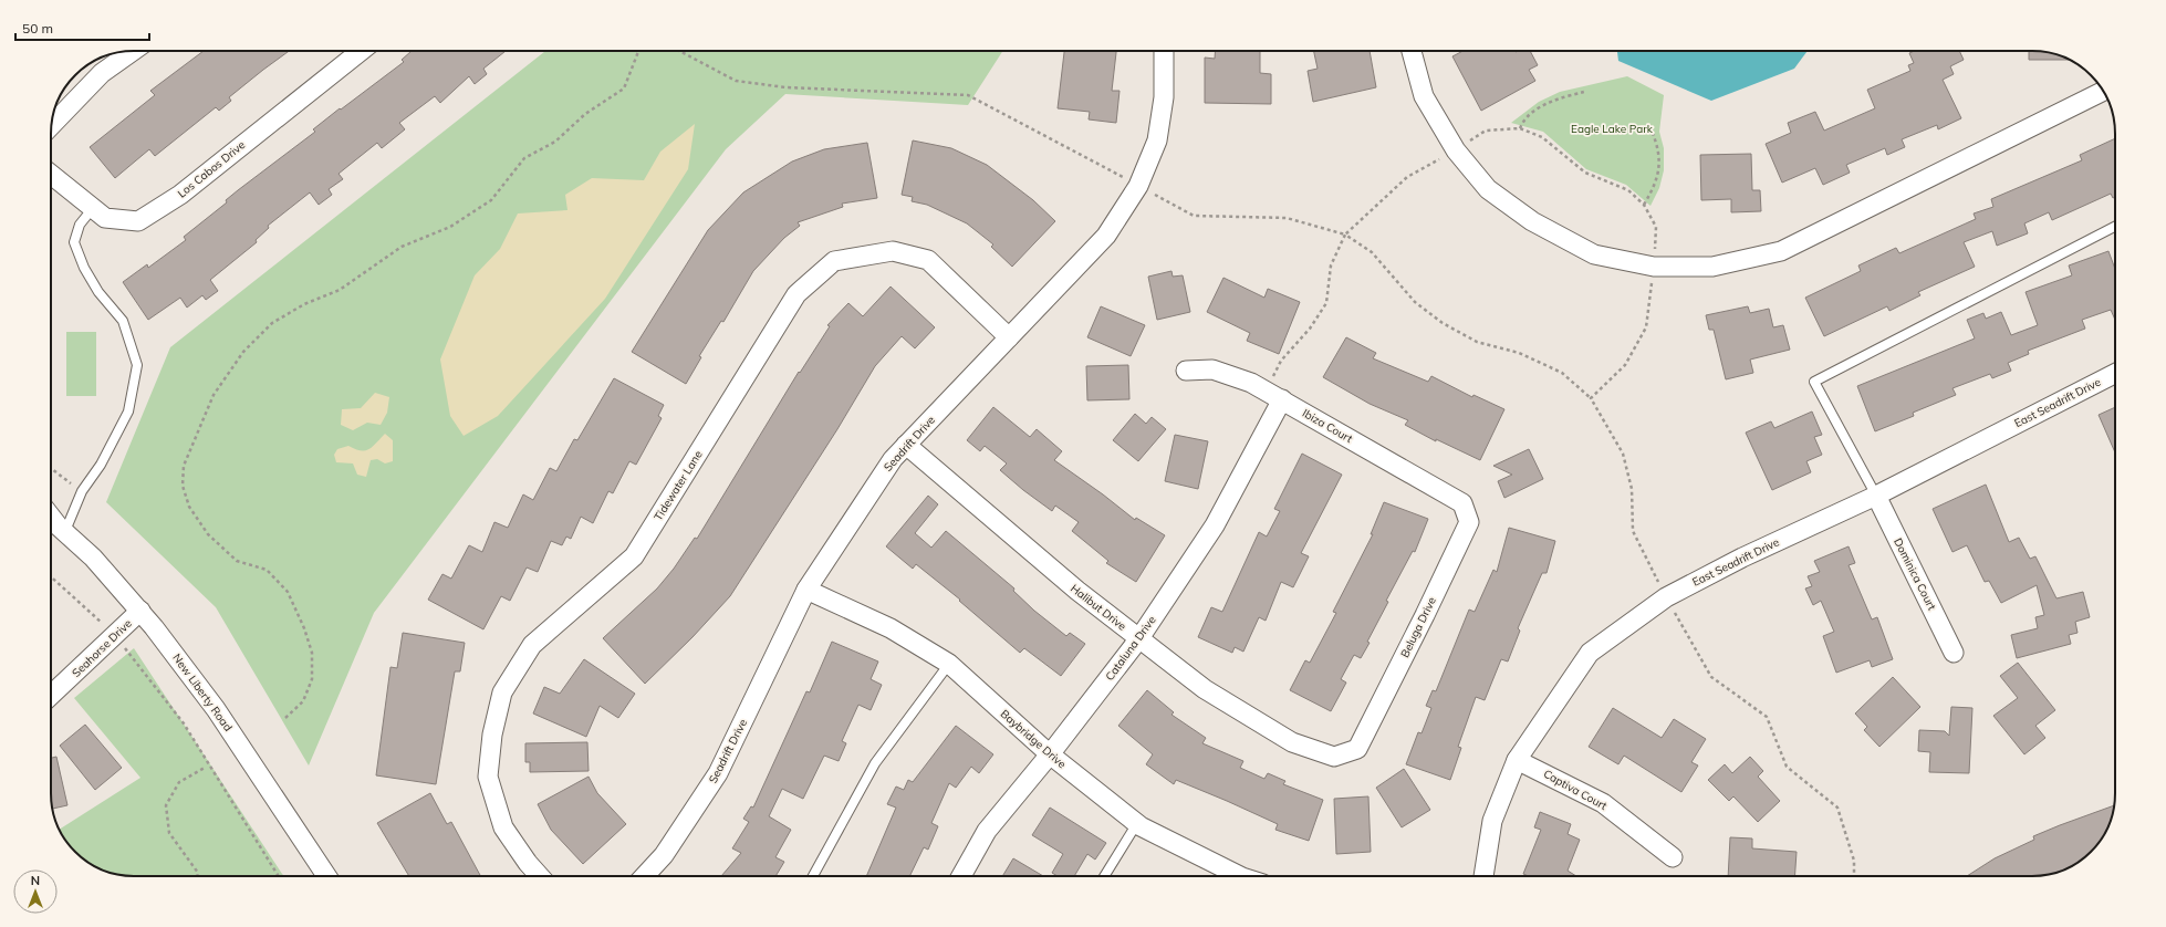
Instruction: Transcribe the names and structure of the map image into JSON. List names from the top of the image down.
{
  "streets": {
    "street": [
      "Los Cabos Drive",
      "East Seadrift Drive",
      "Ibiza Court",
      "Seadrift Drive",
      "Tidewater Lane",
      "Dominica Court",
      "Halibut Drive",
      "Beluga Drive",
      "Seahorse Drive",
      "Cataluna Drive",
      "New Liberty Road",
      "Baybridge Drive",
      "Captiva Court"
    ]
  },
  "crossings": [
    ["East Seadrift Drive", "Dominica Court"],
    ["East Seadrift Drive", "Captiva Court"],
    ["Ibiza Court", "Beluga Drive"],
    ["Ibiza Court", "Cataluna Drive"],
    ["Seadrift Drive", "Tidewater Lane"],
    ["Seadrift Drive", "Halibut Drive"],
    ["Seadrift Drive", "Baybridge Drive"],
    ["Halibut Drive", "Beluga Drive"],
    ["Halibut Drive", "Cataluna Drive"],
    ["Seahorse Drive", "New Liberty Road"],
    ["Cataluna Drive", "Baybridge Drive"]
  ],
  "parks": ["Eagle Lake Park"],
  "scale_bar": "50 m",
  "north": "top"
}
